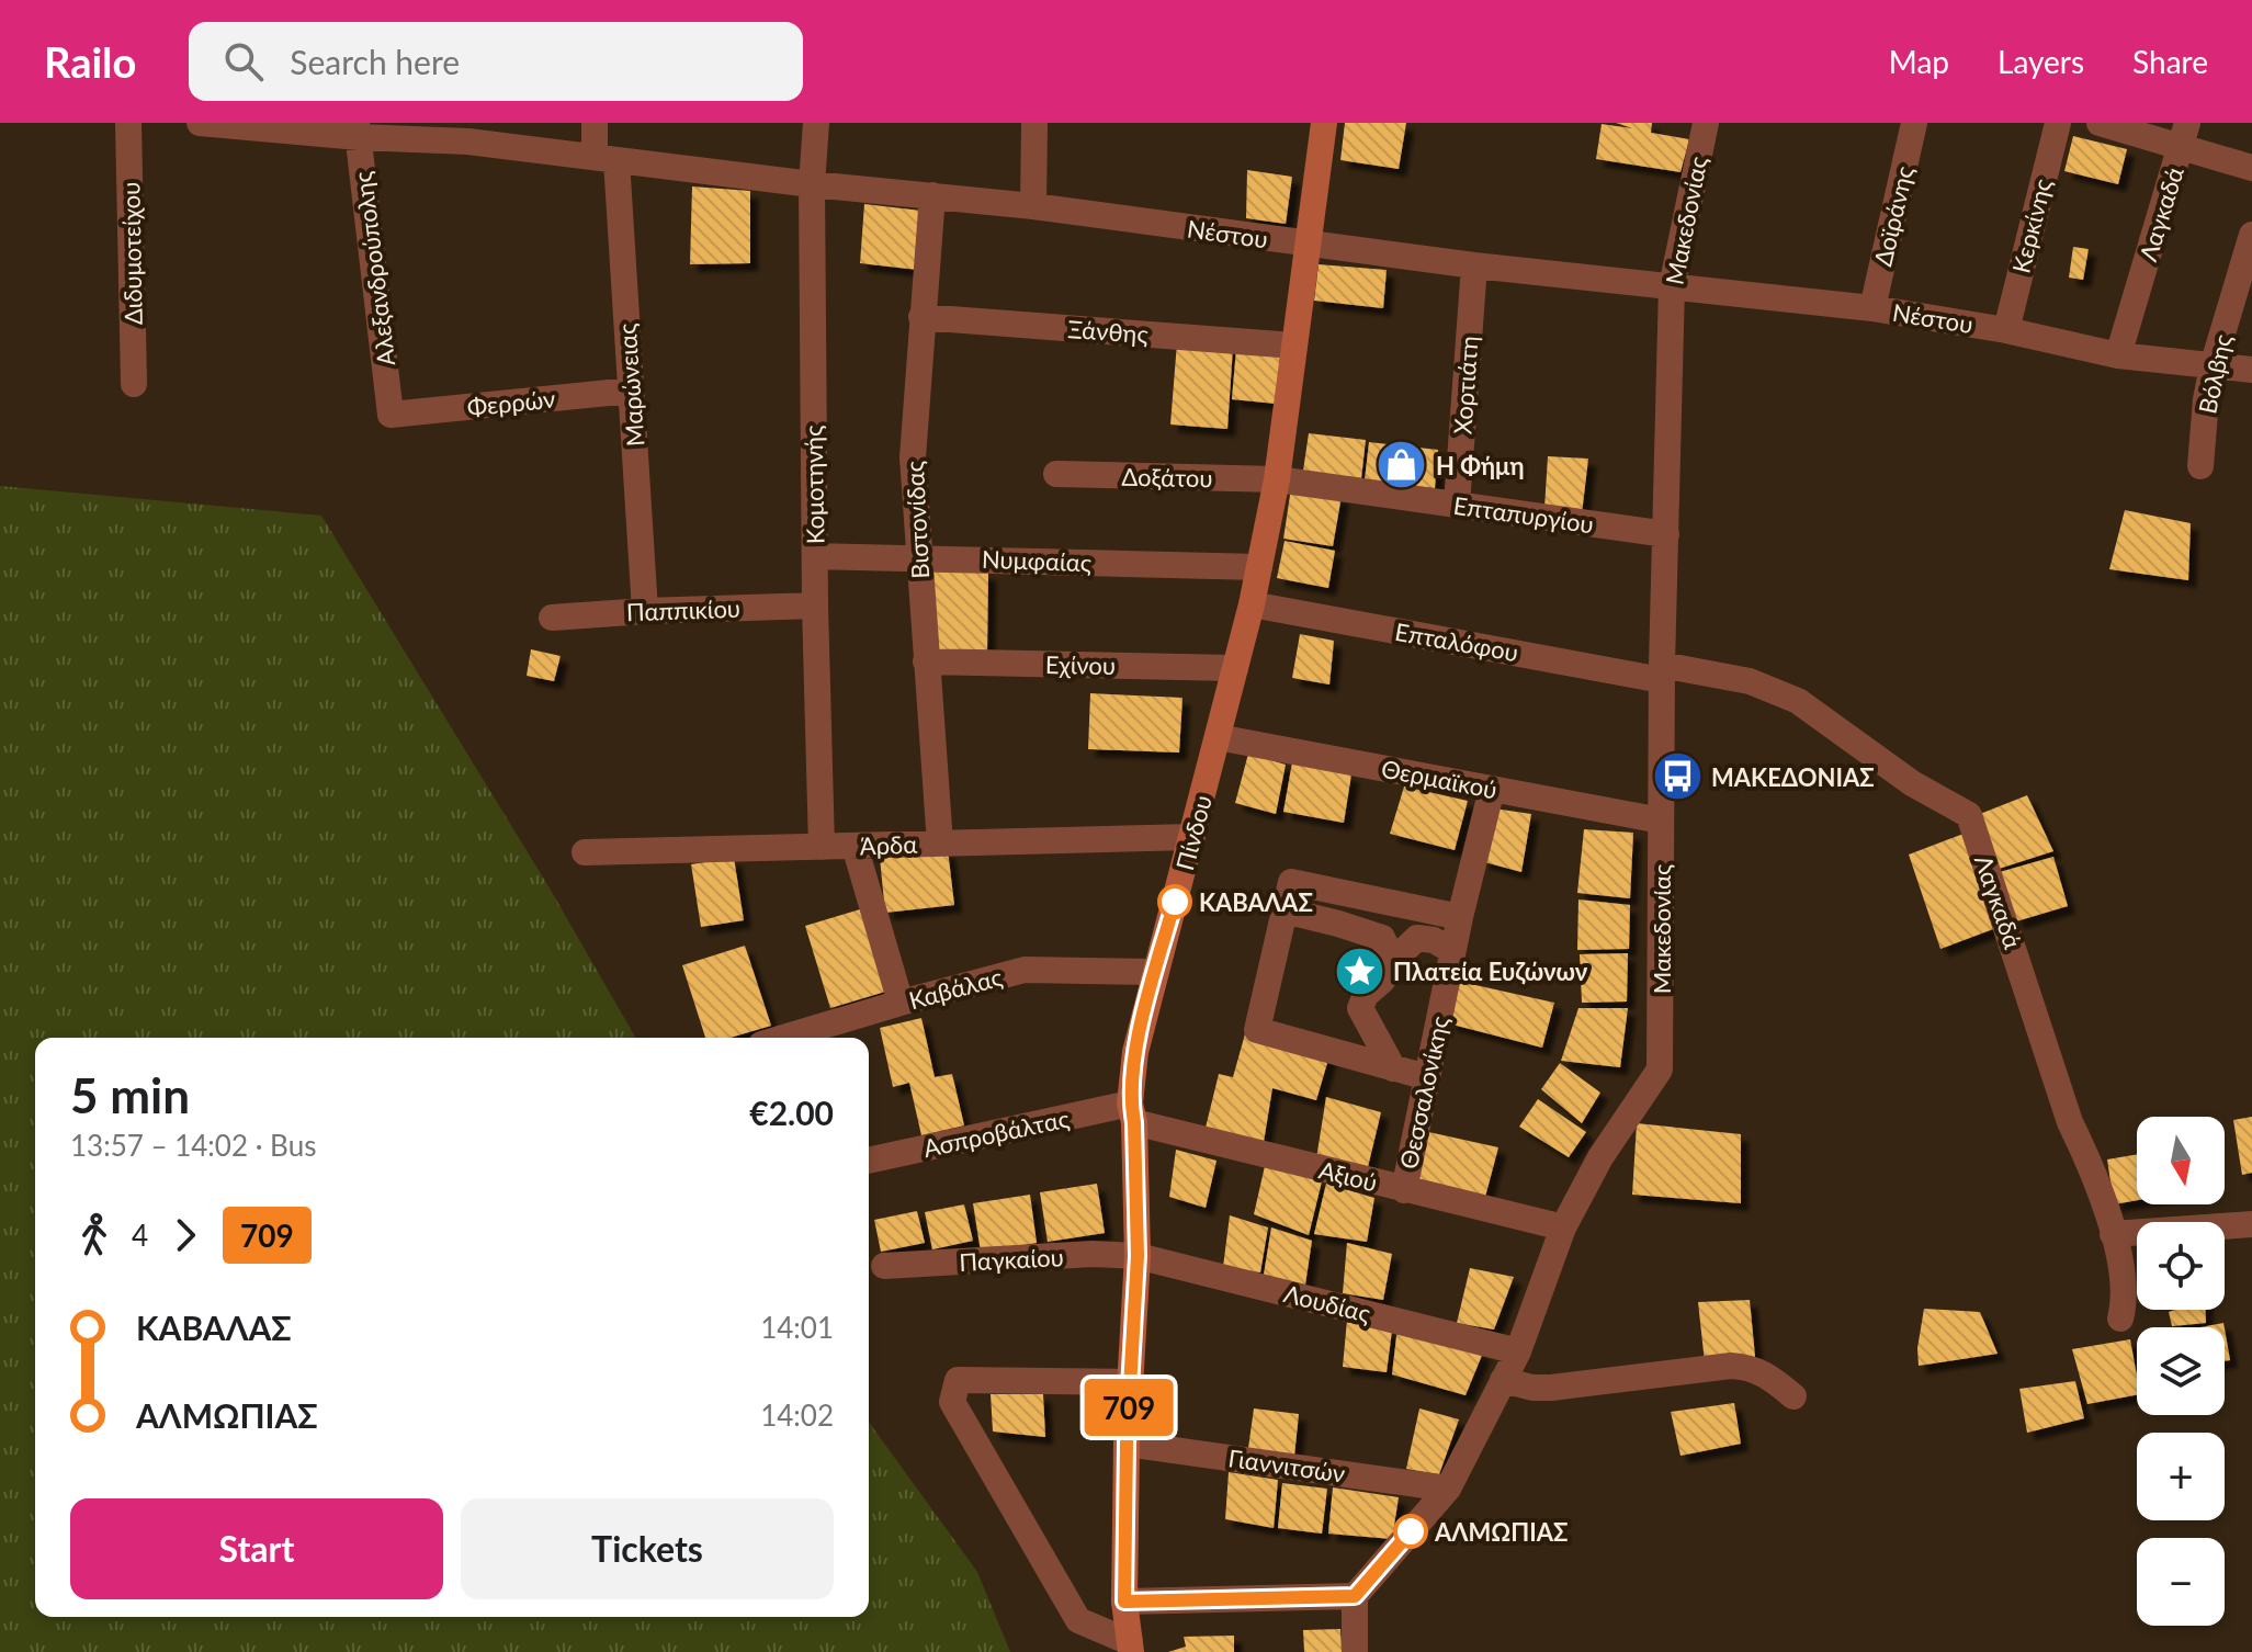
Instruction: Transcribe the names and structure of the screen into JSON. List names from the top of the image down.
{
  "streets": {
    "street": [
      "Λαγκαδά",
      "Δοϊράνης",
      "Μακεδονίας",
      "Κερκίνης",
      "Νέστου",
      "Διδυμοτείχου",
      "Αλεξανδρούπολης",
      "Ξάνθης",
      "Βόλβης",
      "Μαρώνειας",
      "Χορτιάτη",
      "Φερρών",
      "Δοξάτου",
      "Κομοτηνής",
      "Επταπυργίου",
      "Βιστονίδας",
      "Νυμφαίας",
      "Παππικίου",
      "Επταλόφου",
      "Εχίνου",
      "Θερμαϊκού",
      "Πίνδου",
      "Άρδα",
      "Καβάλας",
      "Θεσσαλονίκης",
      "Ασπροβάλτας",
      "Αξιού",
      "Παγκαίου",
      "Λουδίας",
      "Γιαννιτσών"
    ]
  },
  "crossings": [
    ["Λαγκαδά", "Μακεδονίας"],
    ["Λαγκαδά", "Νέστου"],
    ["Λαγκαδά", "Επταλόφου"],
    ["Δοϊράνης", "Νέστου"],
    ["Μακεδονίας", "Νέστου"],
    ["Μακεδονίας", "Επταπυργίου"],
    ["Μακεδονίας", "Επταλόφου"],
    ["Μακεδονίας", "Θερμαϊκού"],
    ["Μακεδονίας", "Αξιού"],
    ["Μακεδονίας", "Λουδίας"],
    ["Μακεδονίας", "Γιαννιτσών"],
    ["Κερκίνης", "Νέστου"],
    ["Νέστου", "Αλεξανδρούπολης"],
    ["Νέστου", "Βόλβης"],
    ["Νέστου", "Μαρώνειας"],
    ["Νέστου", "Χορτιάτη"],
    ["Νέστου", "Κομοτηνής"],
    ["Νέστου", "Βιστονίδας"],
    ["Νέστου", "Πίνδου"],
    ["Αλεξανδρούπολης", "Φερρών"],
    ["Ξάνθης", "Βιστονίδας"],
    ["Ξάνθης", "Πίνδου"],
    ["Μαρώνειας", "Φερρών"],
    ["Μαρώνειας", "Παππικίου"],
    ["Χορτιάτη", "Επταπυργίου"],
    ["Δοξάτου", "Επταπυργίου"],
    ["Δοξάτου", "Πίνδου"],
    ["Κομοτηνής", "Νυμφαίας"],
    ["Κομοτηνής", "Παππικίου"],
    ["Κομοτηνής", "Άρδα"],
    ["Επταπυργίου", "Πίνδου"],
    ["Βιστονίδας", "Νυμφαίας"],
    ["Βιστονίδας", "Εχίνου"],
    ["Βιστονίδας", "Άρδα"],
    ["Νυμφαίας", "Πίνδου"],
    ["Επταλόφου", "Πίνδου"],
    ["Εχίνου", "Πίνδου"],
    ["Θερμαϊκού", "Πίνδου"],
    ["Θερμαϊκού", "Θεσσαλονίκης"],
    ["Πίνδου", "Άρδα"],
    ["Πίνδου", "Καβάλας"],
    ["Πίνδου", "Ασπροβάλτας"],
    ["Πίνδου", "Αξιού"],
    ["Πίνδου", "Παγκαίου"],
    ["Πίνδου", "Λουδίας"],
    ["Πίνδου", "Γιαννιτσών"],
    ["Θεσσαλονίκης", "Αξιού"],
    ["Ασπροβάλτας", "Αξιού"],
    ["Παγκαίου", "Λουδίας"]
  ],
  "places": {
    "shop": ["Η Φήμη"],
    "bus stop": ["ΜΑΚΕΔΟΝΙΑΣ"],
    "other": ["ΚΑΒΑΛΑΣ", "ΑΛΜΩΠΙΑΣ"],
    "place": ["Πλατεία Ευζώνων"]
  },
  "lines": ["bus line 709"],
  "north": "bottom",
  "page": {
    "header": "Railo",
    "search": "Search here",
    "nav": ["Map", "Layers", "Share"],
    "on_map": "709",
    "heading": ["5 min", "13:57 – 14:02 · Bus", "€2.00"],
    "map_buttons": ["+", "−"],
    "legs": ["4", "709"],
    "list": [
      {
        "name": "ΚΑΒΑΛΑΣ",
        "value": "14:01"
      },
      {
        "name": "ΑΛΜΩΠΙΑΣ",
        "value": "14:02"
      }
    ],
    "buttons": ["Start", "Tickets"]
  }
}
